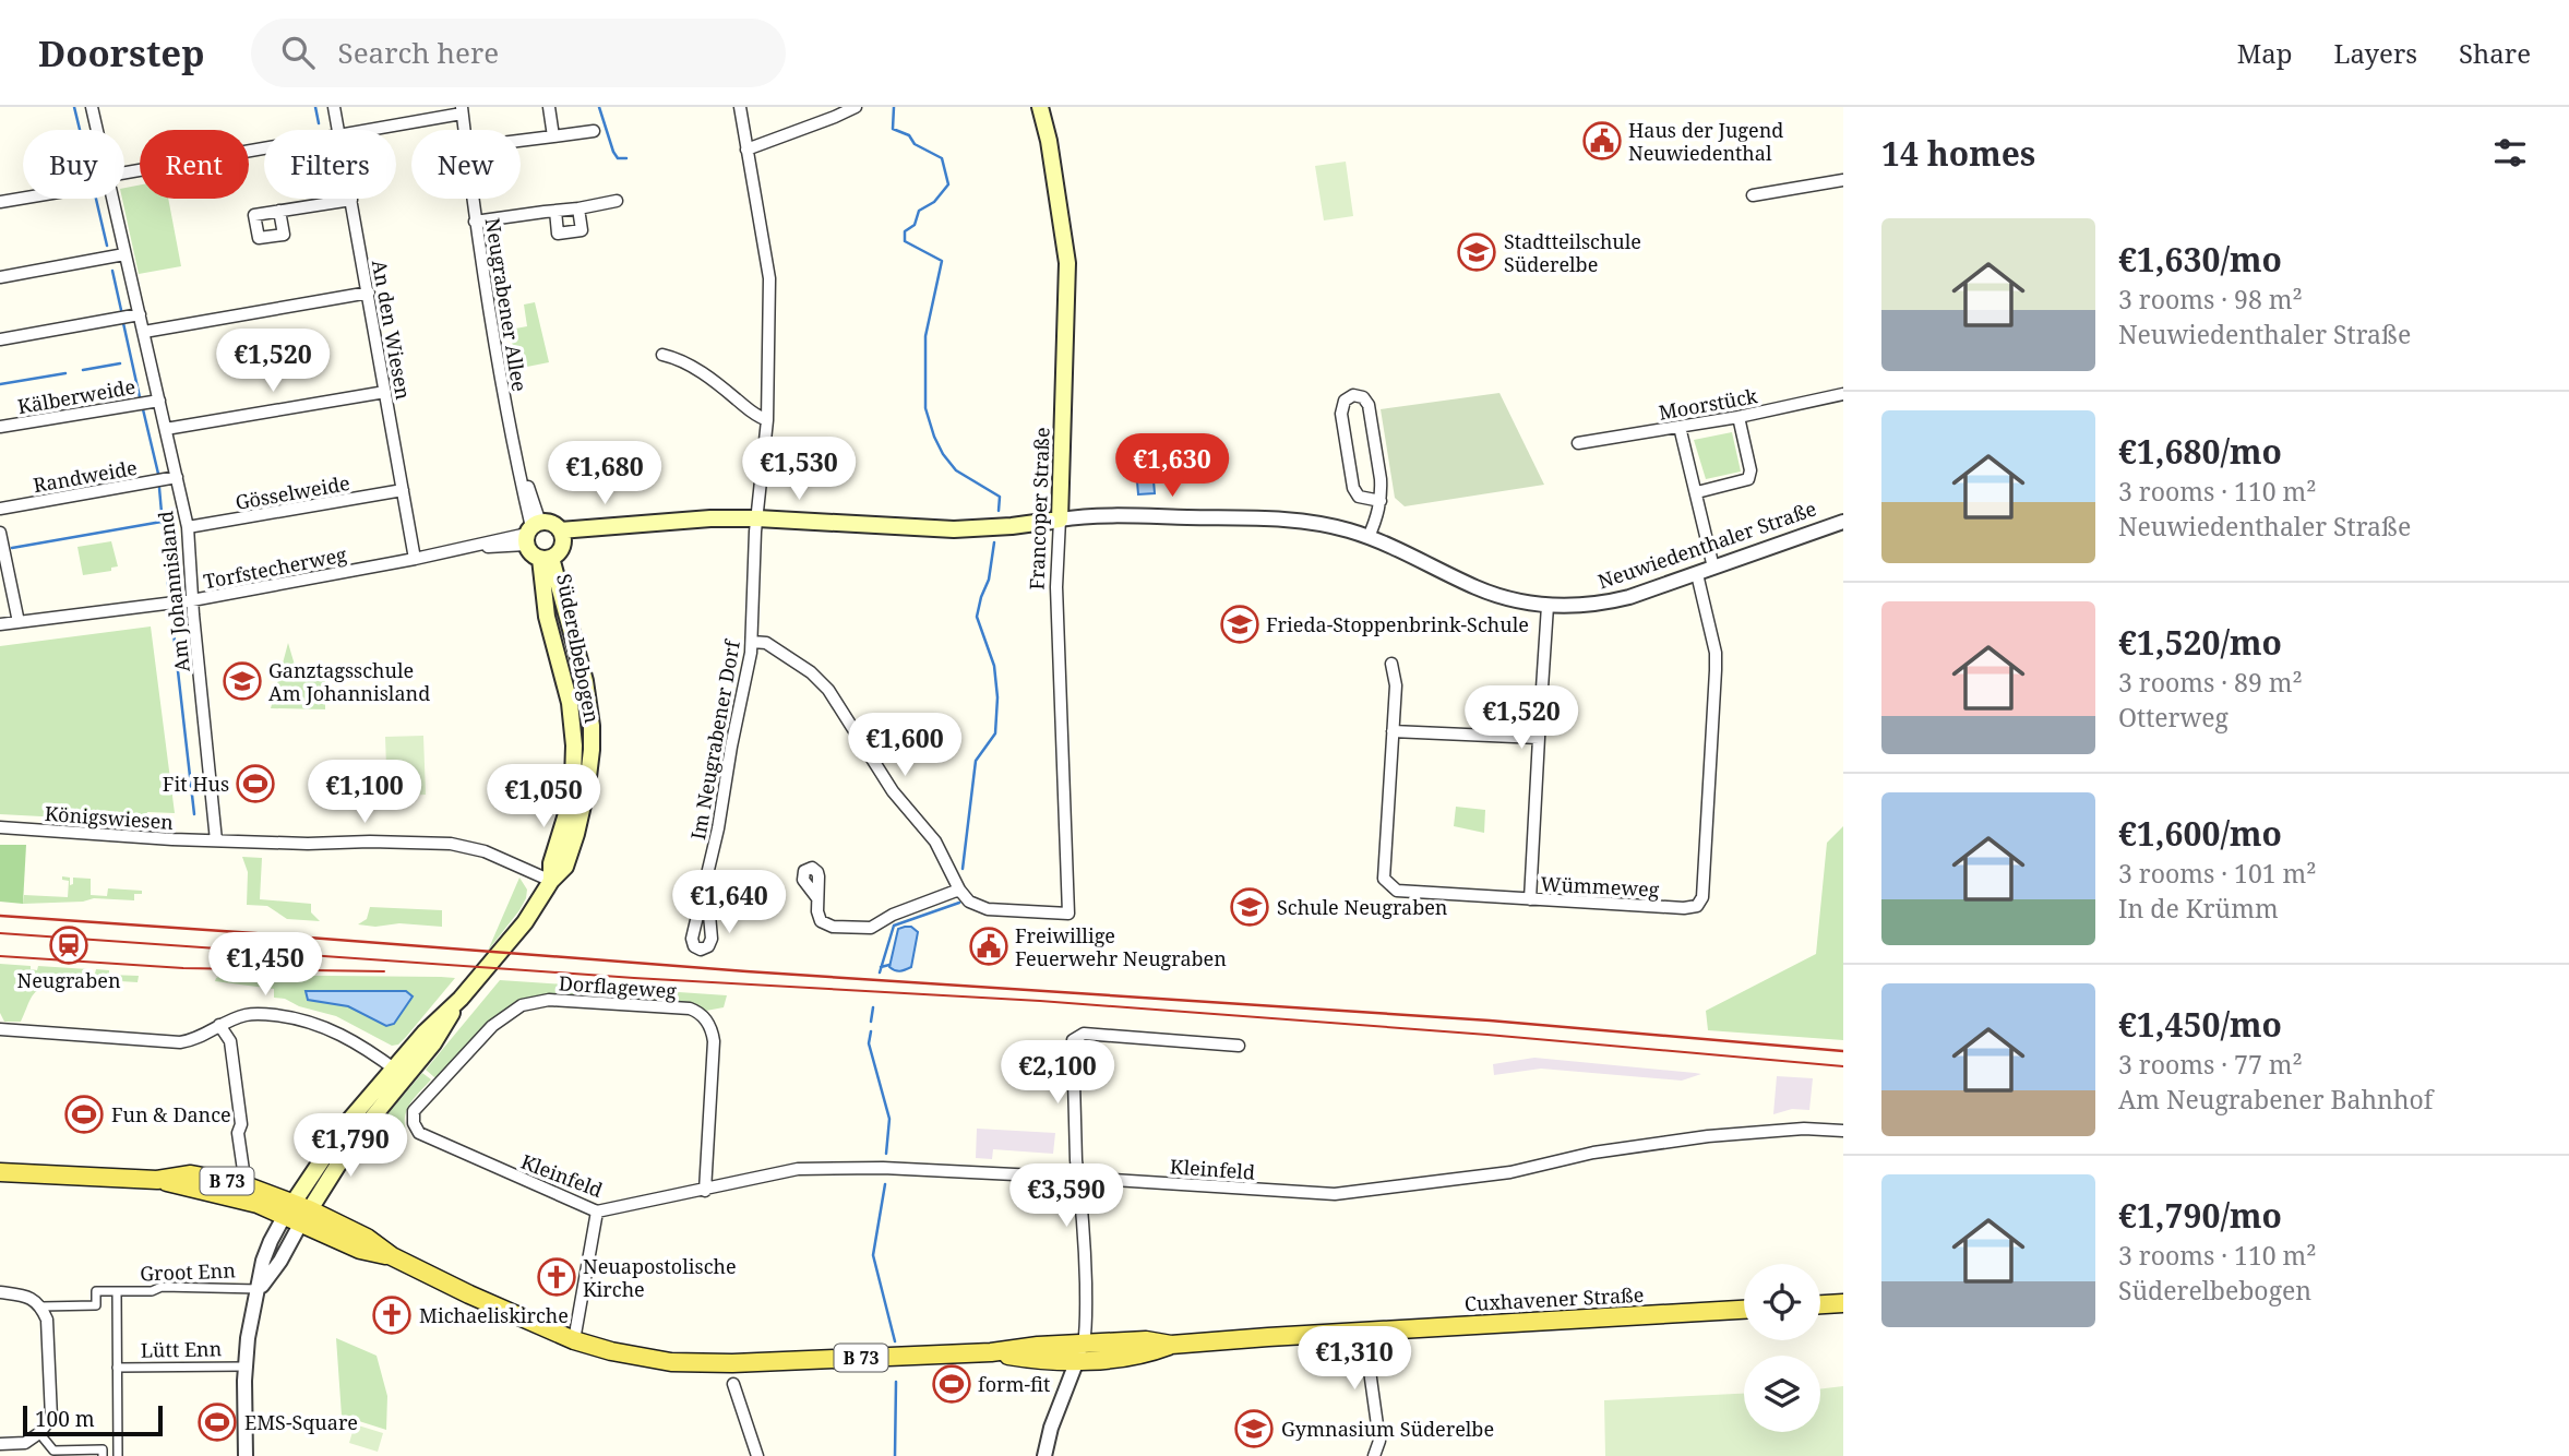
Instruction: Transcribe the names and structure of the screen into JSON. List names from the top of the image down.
{
  "streets": {
    "main road": [
      "Francoper Straße",
      "Neuwiedenthaler Straße",
      "Süderelbebogen",
      "B 73",
      "Cuxhavener Straße"
    ],
    "street": [
      "Neugrabener Allee",
      "An den Wiesen",
      "Kälberweide",
      "Moorstück",
      "Randweide",
      "Gösselweide",
      "Torfstecherweg",
      "Am Johannisland",
      "Im Neugrabener Dorf",
      "Königswiesen",
      "Wümmeweg",
      "Dorflageweg",
      "Kleinfeld",
      "Groot Enn",
      "Lütt Enn"
    ]
  },
  "crossings": [
    ["Neugrabener Allee", "Neuwiedenthaler Straße"],
    ["Neugrabener Allee", "Torfstecherweg"],
    ["Neugrabener Allee", "Süderelbebogen"],
    ["An den Wiesen", "Gösselweide"],
    ["An den Wiesen", "Torfstecherweg"],
    ["Kälberweide", "Am Johannisland"],
    ["Randweide", "Am Johannisland"],
    ["Gösselweide", "Am Johannisland"],
    ["Francoper Straße", "Neuwiedenthaler Straße"],
    ["Neuwiedenthaler Straße", "Torfstecherweg"],
    ["Neuwiedenthaler Straße", "Süderelbebogen"],
    ["Neuwiedenthaler Straße", "Im Neugrabener Dorf"],
    ["Neuwiedenthaler Straße", "Wümmeweg"],
    ["Torfstecherweg", "Am Johannisland"],
    ["Torfstecherweg", "Süderelbebogen"],
    ["Am Johannisland", "Königswiesen"],
    ["Süderelbebogen", "Königswiesen"],
    ["Süderelbebogen", "Cuxhavener Straße"],
    ["Dorflageweg", "Kleinfeld"],
    ["Groot Enn", "Lütt Enn"]
  ],
  "places": {
    "public building": ["Haus der Jugend Neuwiedenthal", "Freiwillige Feuerwehr Neugraben"],
    "school or university": [
      "Stadtteilschule Süderelbe",
      "Frieda-Stoppenbrink-Schule",
      "Ganztagsschule Am Johannisland",
      "Schule Neugraben",
      "Gymnasium Süderelbe"
    ],
    "sports": [
      "Fit Hus",
      "Fun & Dance",
      "form-fit",
      "EMS-Square"
    ],
    "station": ["Neugraben"],
    "church": ["Neuapostolische Kirche", "Michaeliskirche"]
  },
  "scale_bar": "100 m",
  "page": {
    "header": "Doorstep",
    "search": "Search here",
    "nav": ["Map", "Layers", "Share"],
    "heading": "14 homes",
    "chip": [
      "Buy",
      "Rent",
      "Filters",
      "New"
    ],
    "list": [
      {
        "name": "€1,630/mo",
        "note": "3 rooms · 98 m² · Neuwiedenthaler Straße"
      },
      {
        "name": "€1,680/mo",
        "note": "3 rooms · 110 m² · Neuwiedenthaler Straße"
      },
      {
        "name": "€1,520/mo",
        "note": "3 rooms · 89 m² · Otterweg"
      },
      {
        "name": "€1,600/mo",
        "note": "3 rooms · 101 m² · In de Krümm"
      },
      {
        "name": "€1,450/mo",
        "note": "3 rooms · 77 m² · Am Neugrabener Bahnhof"
      },
      {
        "name": "€1,790/mo",
        "note": "3 rooms · 110 m² · Süderelbebogen"
      }
    ],
    "price": [
      "€1,520",
      "€1,630",
      "€1,530",
      "€1,680",
      "€1,520",
      "€1,600",
      "€1,100",
      "€1,050",
      "€1,640",
      "€1,450",
      "€2,100",
      "€1,790",
      "€3,590",
      "€1,310"
    ],
    "scale": "100 m"
  }
}
